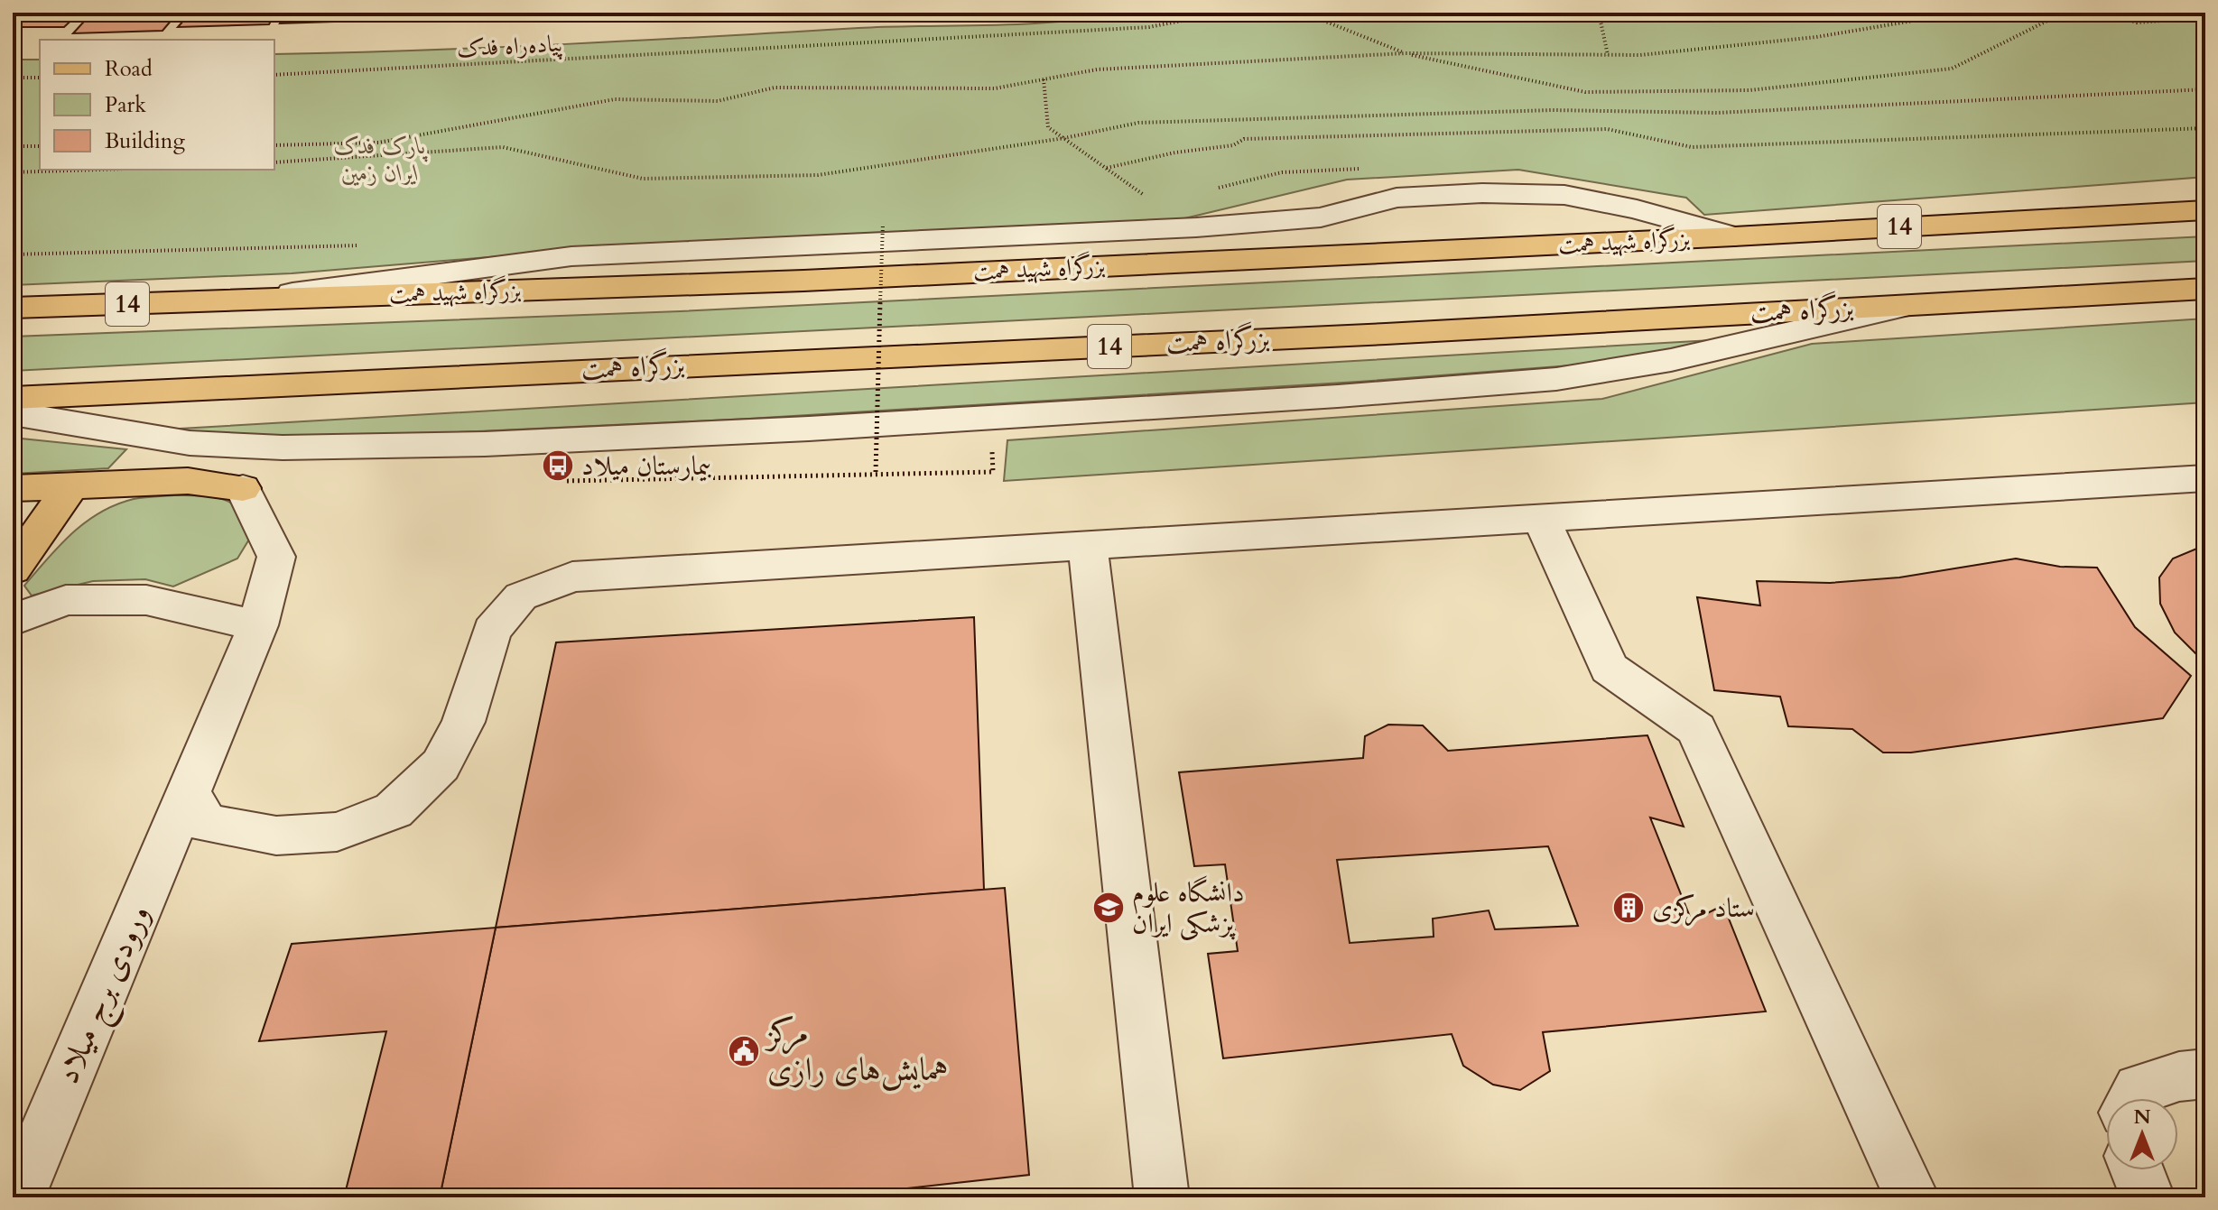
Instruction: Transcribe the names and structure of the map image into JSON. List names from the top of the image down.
{
  "streets": {
    "main road": ["14", "بزرگراه شهید همت", "بزرگراه همت"],
    "lane": ["ورودی برج میلاد"],
    "path": ["پیاده‌راه فدک"]
  },
  "crossings": [
    ["14", "بزرگراه شهید همت"]
  ],
  "parks": ["پارک فدک ایران زمین"],
  "places": {
    "bus stop": ["بیمارستان میلاد"],
    "school or university": ["دانشگاه علوم پزشکی ایران"],
    "building": ["ستاد مرکزی"],
    "public building": ["مرکز همایش‌های رازی"]
  },
  "legend": ["Road", "Park", "Building"],
  "north": "top"
}
